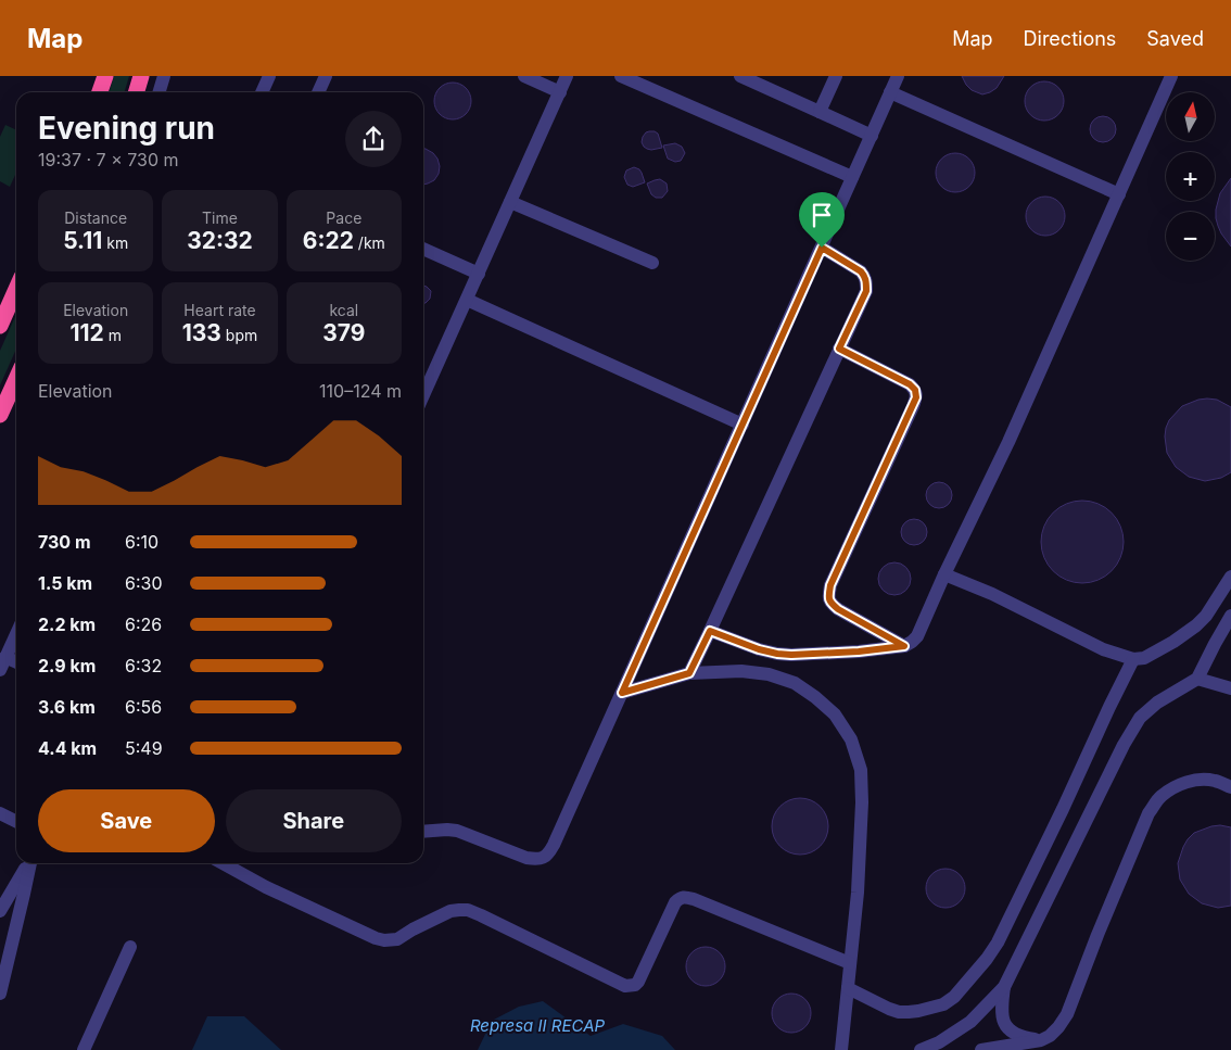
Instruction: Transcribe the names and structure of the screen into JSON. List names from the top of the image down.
{
  "water": ["Represa II RECAP"],
  "north": "top",
  "page": {
    "header": "Map",
    "nav": ["Map", "Directions", "Saved"],
    "map_buttons": ["+", "−"],
    "heading": ["Evening run", "19:37 · 7 × 730 m"],
    "stats": [
      ["Distance", "5.11 km"],
      ["Time", "32:32"],
      ["Pace", "6:22 /km"],
      ["Elevation", "112 m"],
      ["Heart rate", "133 bpm"],
      ["kcal", "379"]
    ],
    "chart": ["Elevation", "110–124 m"],
    "list": [
      {
        "name": "730 m",
        "note": "6:10"
      },
      {
        "name": "1.5 km",
        "note": "6:30"
      },
      {
        "name": "2.2 km",
        "note": "6:26"
      },
      {
        "name": "2.9 km",
        "note": "6:32"
      },
      {
        "name": "3.6 km",
        "note": "6:56"
      },
      {
        "name": "4.4 km",
        "note": "5:49"
      }
    ],
    "buttons": ["Save", "Share"]
  }
}
